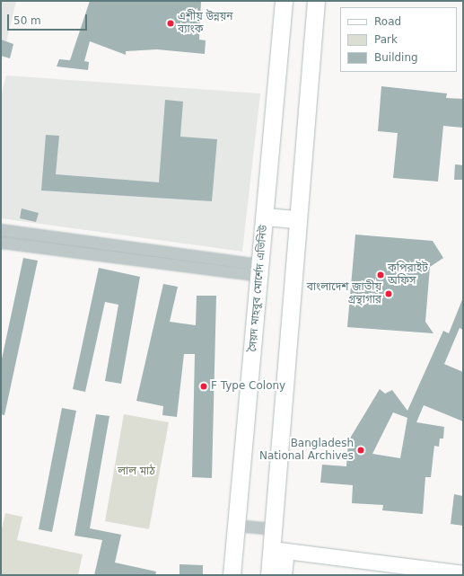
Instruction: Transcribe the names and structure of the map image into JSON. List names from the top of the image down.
{
  "streets": {
    "main road": ["সৈয়দ মাহবুব মোর্শেদ এভিনিউ"]
  },
  "parks": ["লাল মাঠ"],
  "places": [
    "এশীয় উন্নয়ন ব্যাংক",
    "কপিরাইট অফিস",
    "বাংলাদেশ জাতীয় গ্রন্থাগার",
    "F Type Colony",
    "Bangladesh National Archives"
  ],
  "legend": ["Road", "Park", "Building"],
  "scale_bar": "50 m"
}
